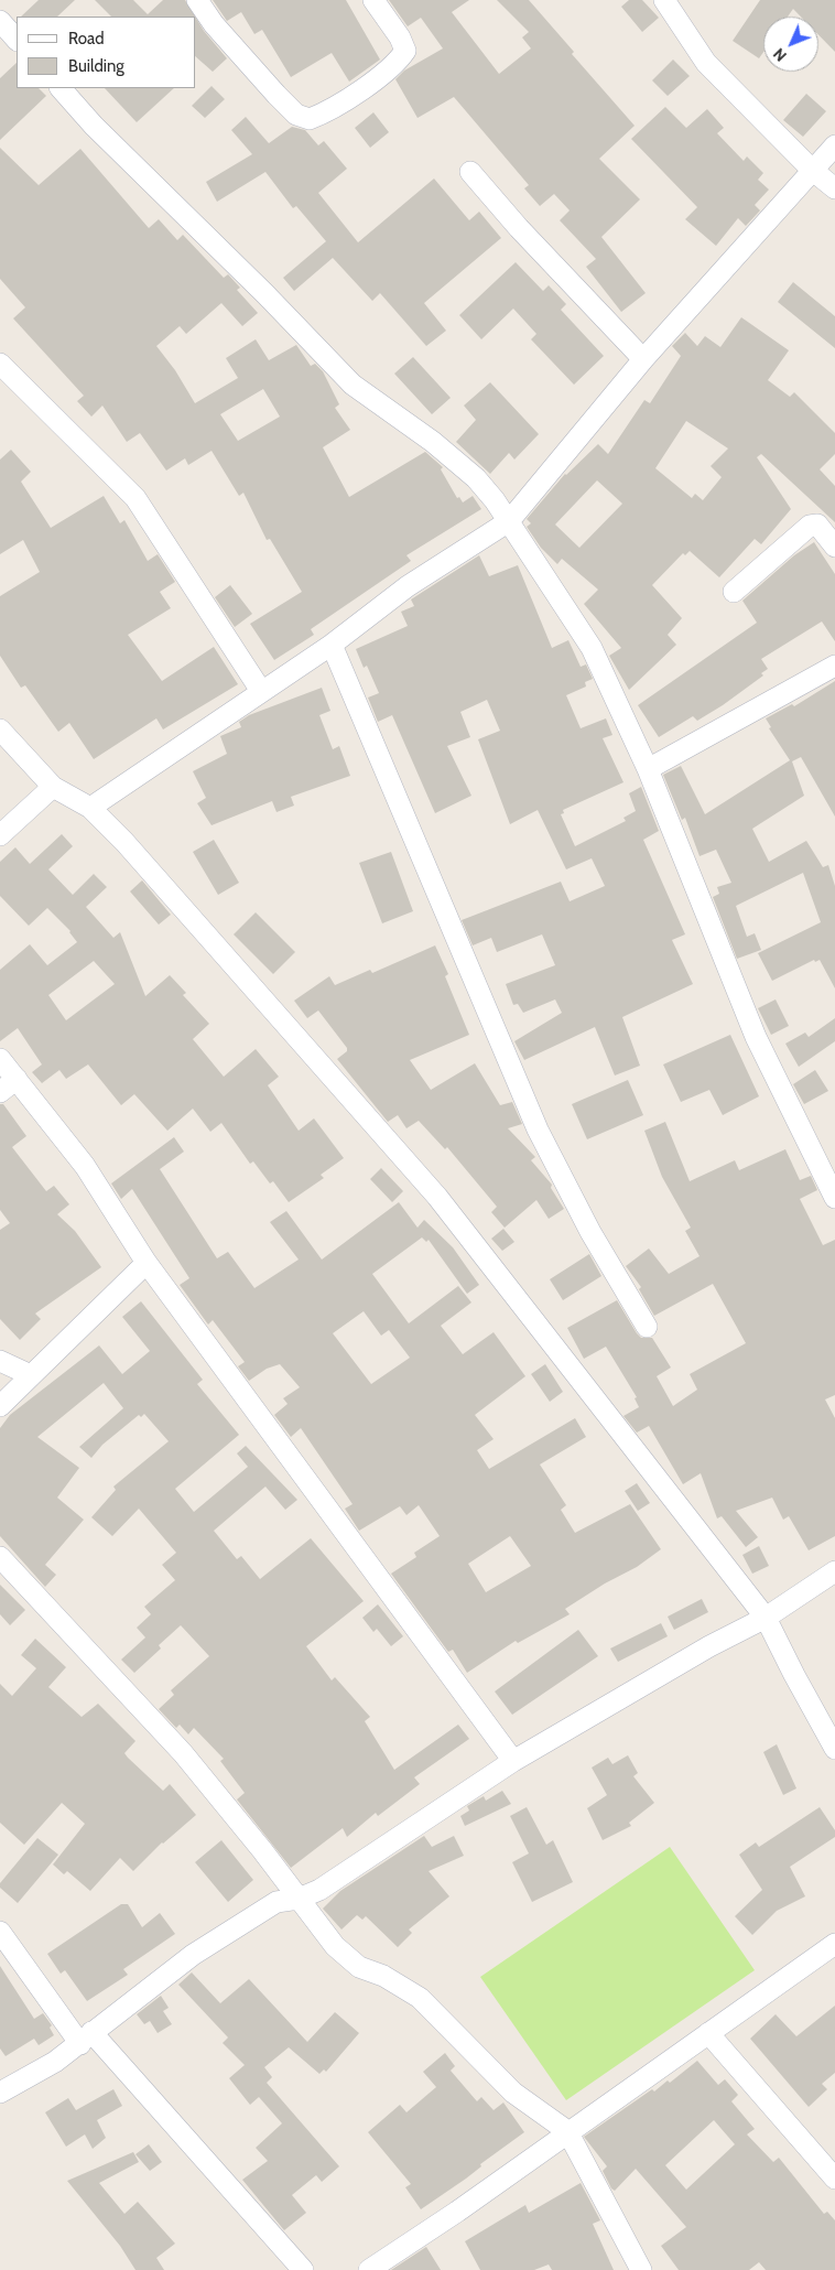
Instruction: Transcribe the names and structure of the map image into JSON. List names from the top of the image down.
{
  "legend": ["Road", "Building"],
  "north": "bottom left"
}
